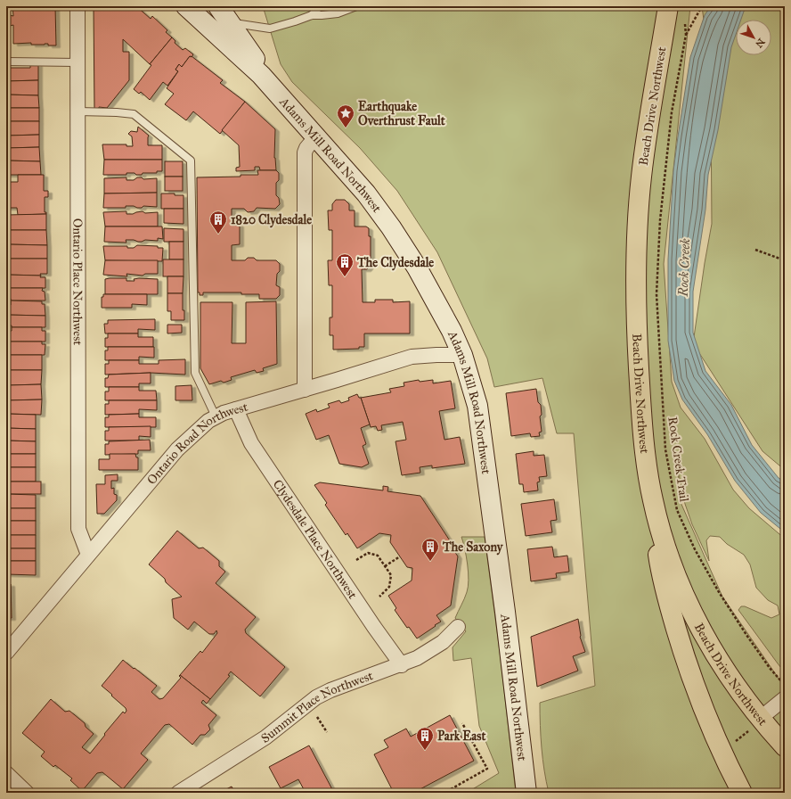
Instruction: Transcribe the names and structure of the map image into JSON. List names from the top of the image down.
{
  "streets": {
    "main road": ["Beach Drive Northwest"],
    "street": [
      "Adams Mill Road Northwest",
      "Ontario Place Northwest",
      "Ontario Road Northwest",
      "Clydesdale Place Northwest",
      "Summit Place Northwest"
    ],
    "path": ["Rock Creek Trail"]
  },
  "crossings": [
    ["Adams Mill Road Northwest", "Ontario Road Northwest"],
    ["Ontario Place Northwest", "Ontario Road Northwest"],
    ["Ontario Road Northwest", "Clydesdale Place Northwest"],
    ["Clydesdale Place Northwest", "Summit Place Northwest"]
  ],
  "water": ["Rock Creek"],
  "places": {
    "place": ["Earthquake Overthrust Fault"],
    "building": [
      "1820 Clydesdale",
      "The Clydesdale",
      "The Saxony",
      "Park East"
    ]
  },
  "north": "bottom right"
}
